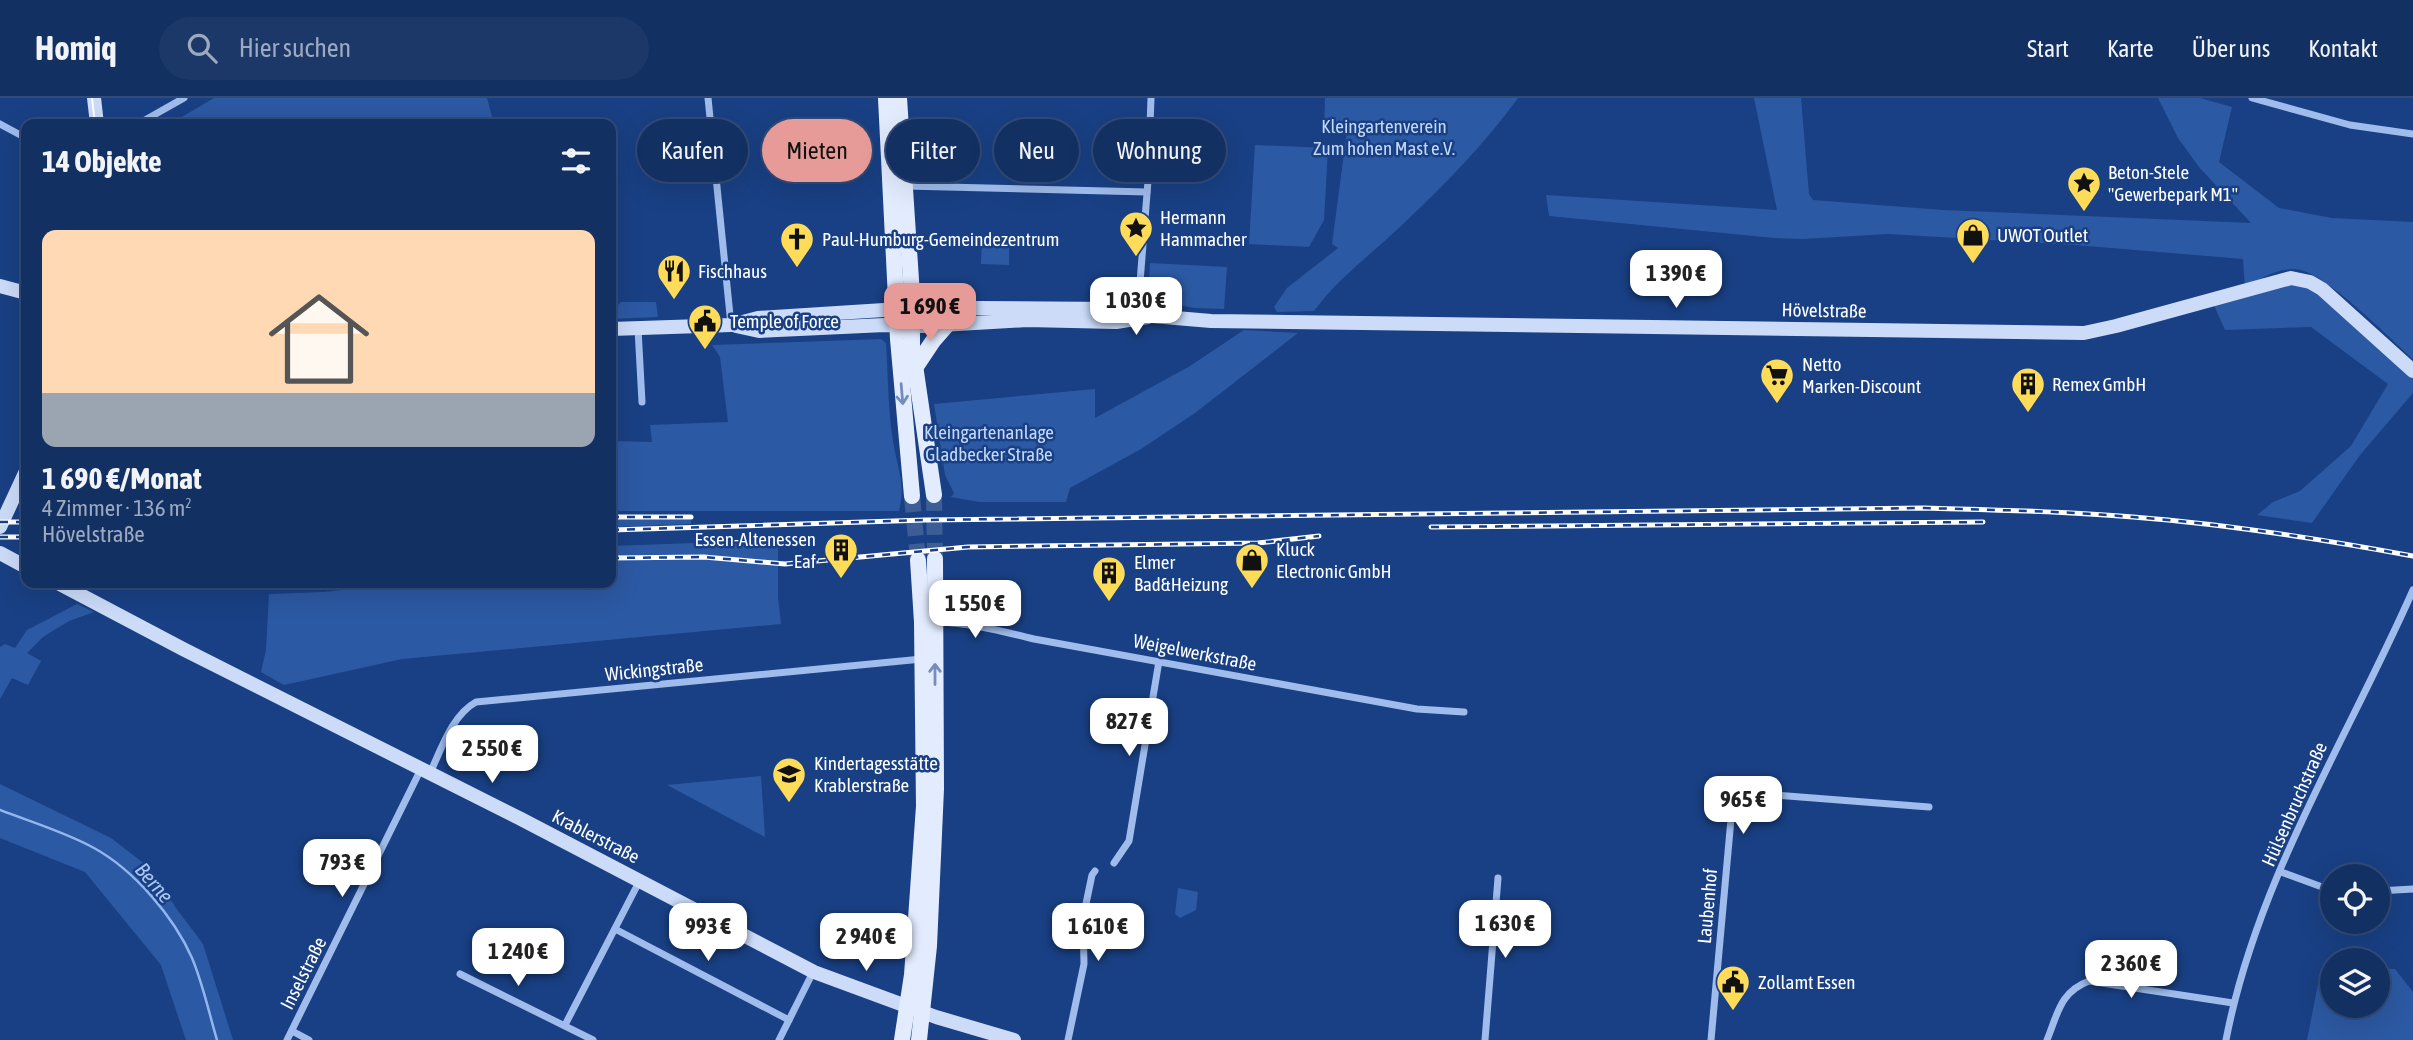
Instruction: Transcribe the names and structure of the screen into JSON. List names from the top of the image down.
{
  "streets": {
    "main road": ["Hövelstraße", "Krablerstraße"],
    "street": [
      "Weigelwerkstraße",
      "Wickingstraße",
      "Hülsenbruchstraße",
      "Laubenhof",
      "Inselstraße"
    ]
  },
  "crossings": [
    ["Wickingstraße", "Krablerstraße"],
    ["Wickingstraße", "Inselstraße"],
    ["Krablerstraße", "Inselstraße"]
  ],
  "water": ["Berne"],
  "parks": ["Kleingartenverein Zum hohen Mast e.V.", "Kleingartenanlage Gladbecker Straße"],
  "places": {
    "place": ["Beton-Stele \"Gewerbepark M1\"", "Hermann Hammacher"],
    "shop": ["UWOT Outlet", "Kluck Electronic GmbH"],
    "church": ["Paul-Humburg-Gemeindezentrum"],
    "restaurant": ["Fischhaus"],
    "public building": ["Temple of Force", "Zollamt Essen"],
    "supermarket": ["Netto Marken-Discount"],
    "building": ["Remex GmbH", "Essen-Altenessen Eaf", "Elmer Bad&Heizung"],
    "school or university": ["Kindertagesstätte Krablerstraße"]
  },
  "page": {
    "header": "Homiq",
    "search": "Hier suchen",
    "nav": [
      "Start",
      "Karte",
      "Über uns",
      "Kontakt"
    ],
    "chip": [
      "Kaufen",
      "Mieten",
      "Filter",
      "Neu",
      "Wohnung"
    ],
    "heading": "14 Objekte",
    "list": [
      {
        "name": "1 690 €/Monat",
        "note": "4 Zimmer · 136 m² · Hövelstraße"
      }
    ],
    "price": [
      "1 390 €",
      "1 030 €",
      "1 690 €",
      "1 550 €",
      "827 €",
      "2 550 €",
      "965 €",
      "793 €",
      "1 630 €",
      "993 €",
      "1 610 €",
      "2 940 €",
      "1 240 €",
      "2 360 €"
    ]
  }
}
